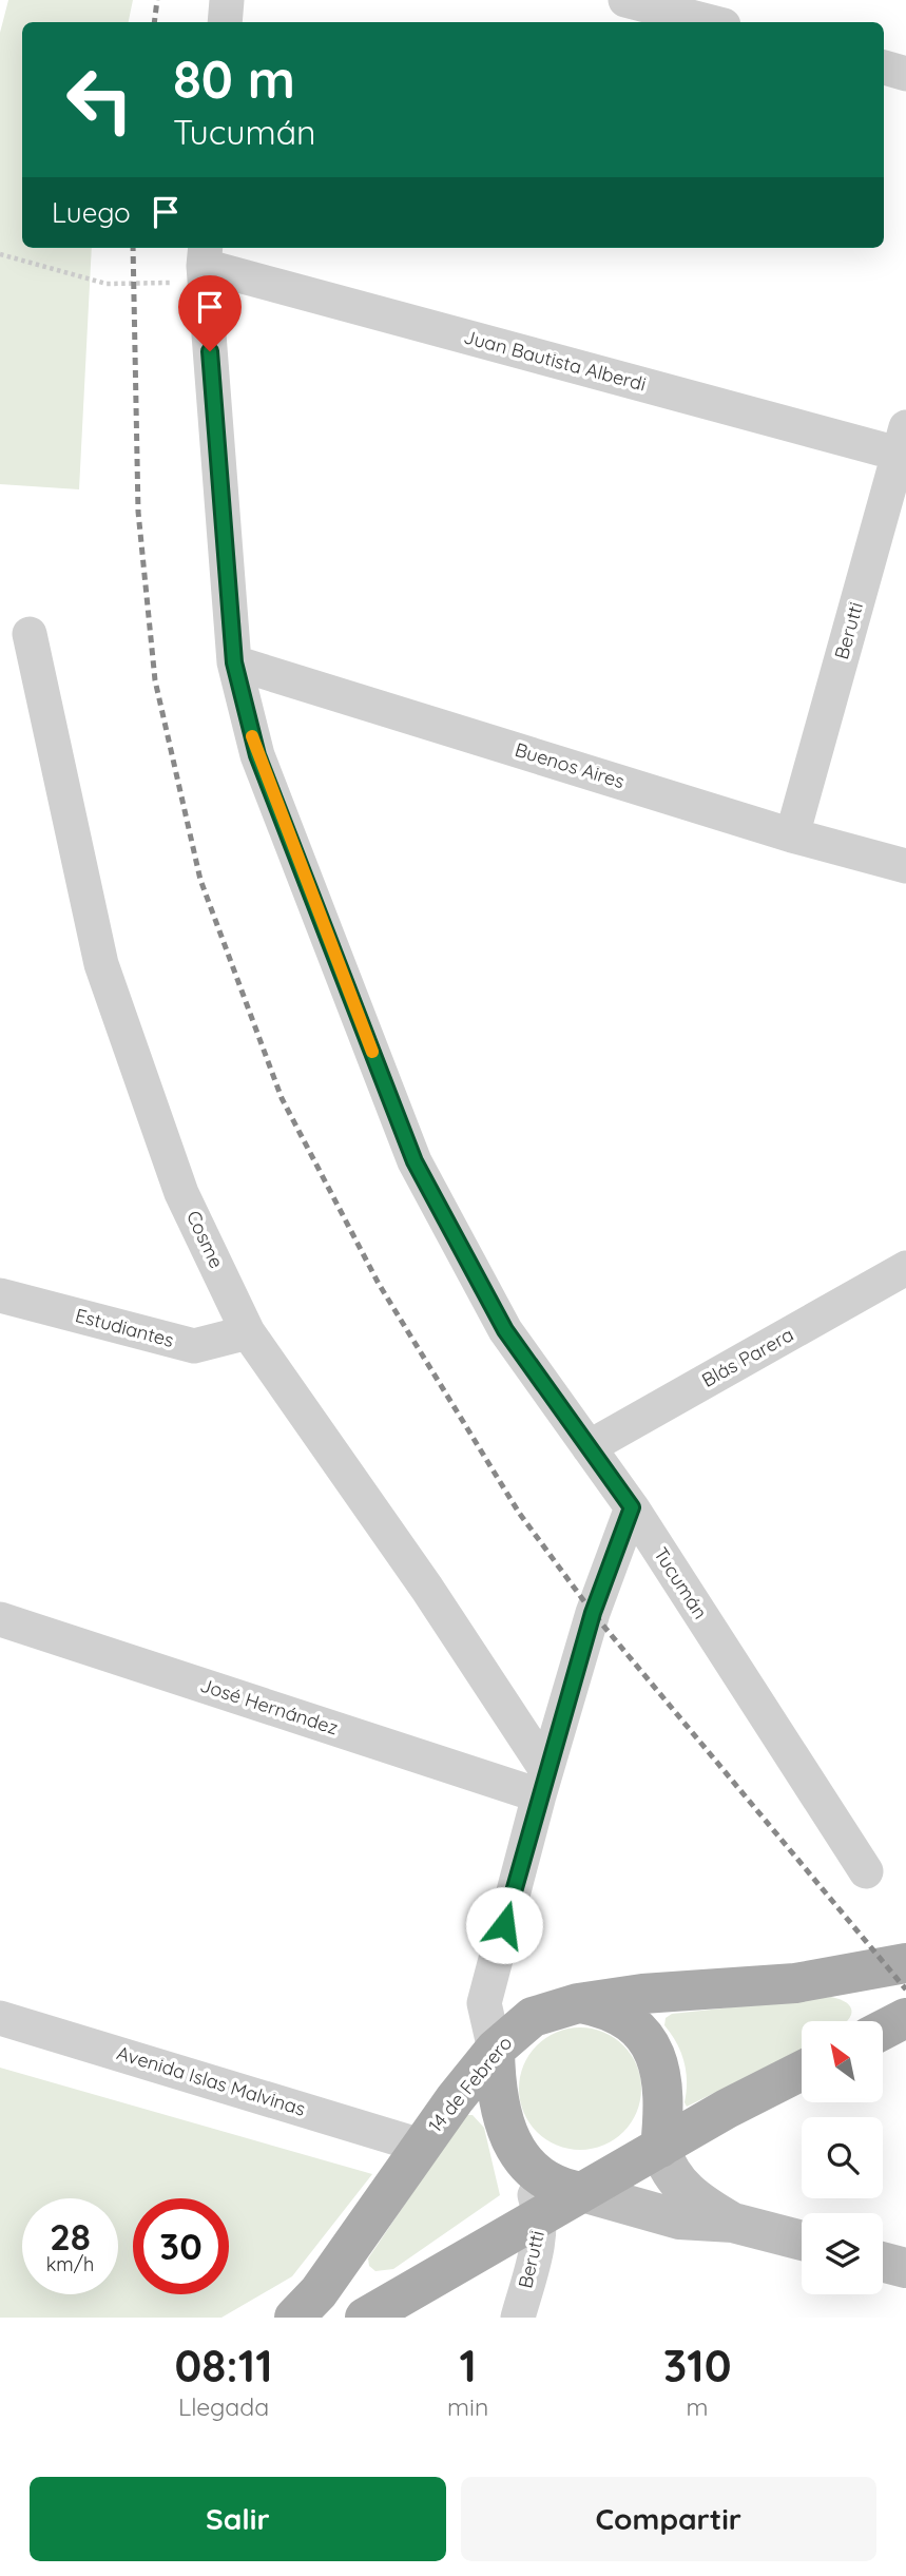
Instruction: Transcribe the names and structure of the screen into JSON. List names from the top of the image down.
{
  "streets": {
    "main road": ["14 de Febrero"],
    "street": [
      "Juan Bautista Alberdi",
      "Berutti",
      "Buenos Aires",
      "Cosme",
      "Estudiantes",
      "Blás Parera",
      "Tucumán",
      "José Hernández",
      "Avenida Islas Malvinas"
    ]
  },
  "crossings": [
    ["Juan Bautista Alberdi", "Berutti"],
    ["Juan Bautista Alberdi", "Tucumán"],
    ["Berutti", "Buenos Aires"],
    ["Berutti", "14 de Febrero"],
    ["Buenos Aires", "Tucumán"],
    ["Cosme", "Estudiantes"],
    ["Cosme", "José Hernández"],
    ["Blás Parera", "Tucumán"],
    ["Avenida Islas Malvinas", "14 de Febrero"]
  ],
  "north": "top left",
  "page": {
    "turn": ["80 m", "Tucumán"],
    "then": "Luego",
    "speed": "28 km/h",
    "limit": "30",
    "eta": [
      "08:11",
      "Llegada",
      "1",
      "min",
      "310",
      "m"
    ],
    "buttons": ["Salir", "Compartir"]
  }
}
